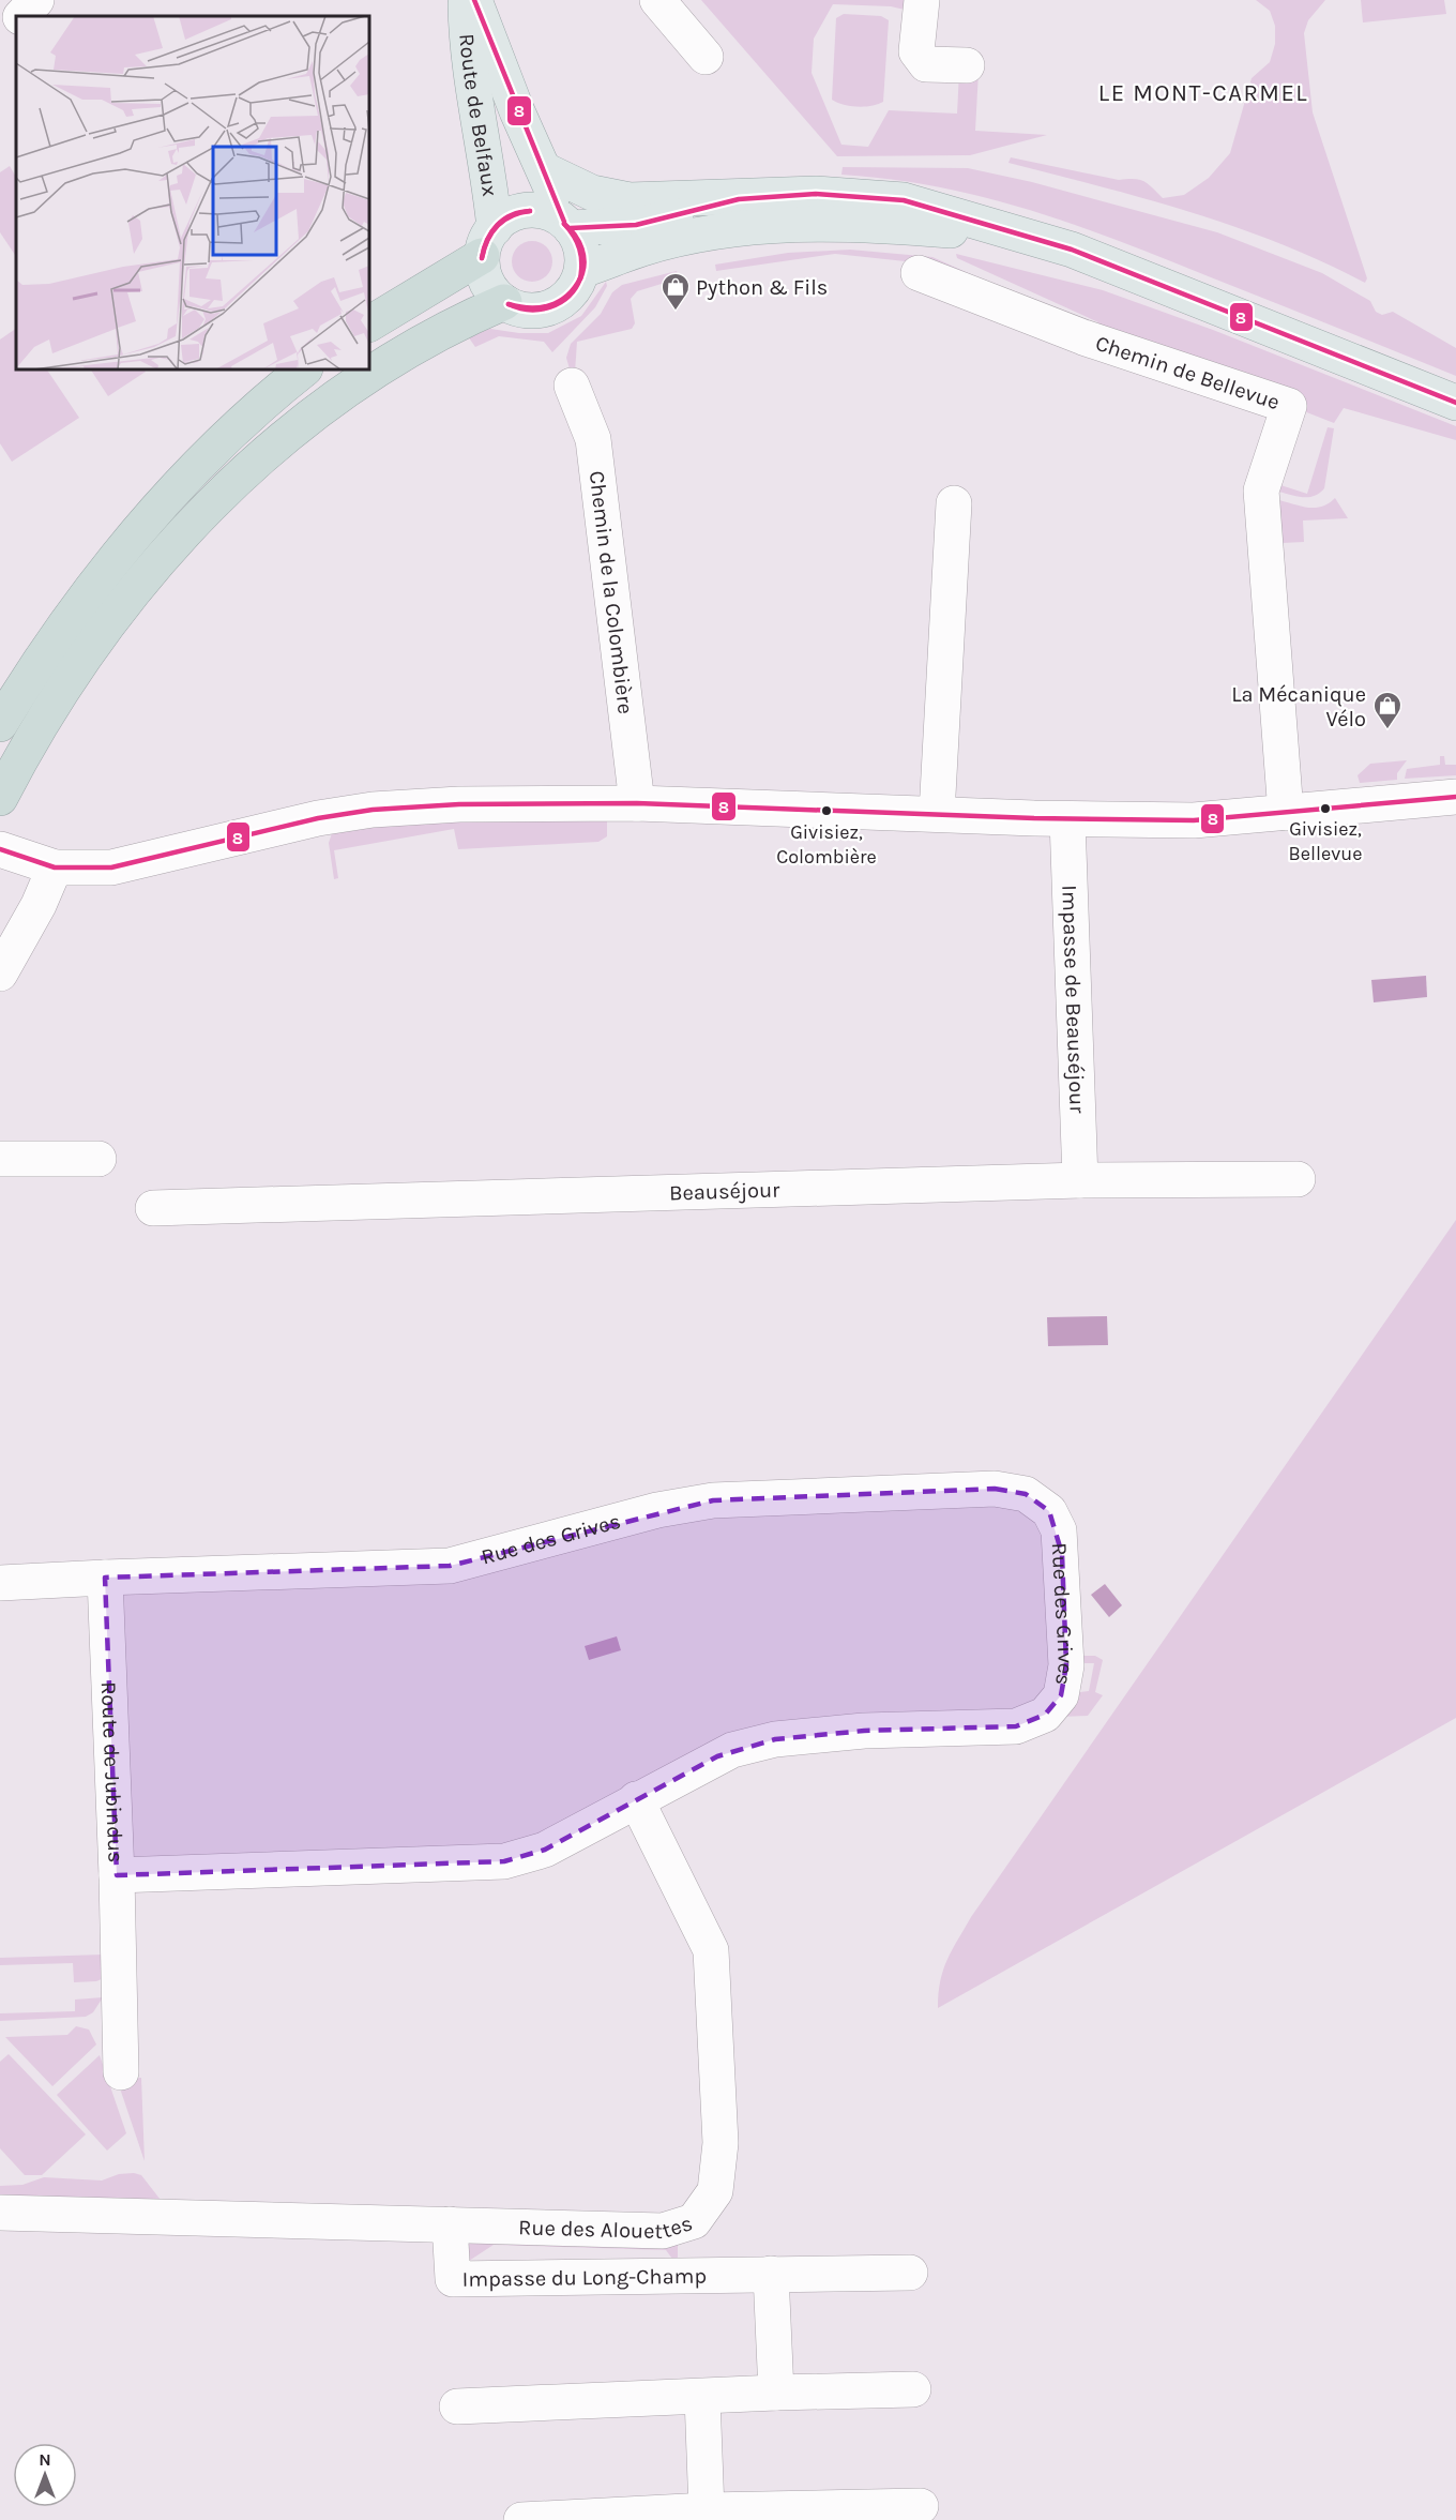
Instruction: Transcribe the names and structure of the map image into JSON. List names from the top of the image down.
{
  "streets": {
    "main road": ["Route de Belfaux"],
    "street": [
      "Chemin de Bellevue",
      "Chemin de la Colombière",
      "Impasse de Beauséjour",
      "Beauséjour",
      "Rue des Grives",
      "Route de Jubindus",
      "Rue des Alouettes",
      "Impasse du Long-Champ"
    ]
  },
  "crossings": [
    ["Impasse de Beauséjour", "Beauséjour"],
    ["Rue des Grives", "Route de Jubindus"],
    ["Rue des Grives", "Rue des Alouettes"],
    ["Rue des Alouettes", "Impasse du Long-Champ"]
  ],
  "districts": ["LE MONT-CARMEL"],
  "places": {
    "shop": ["Python & Fils", "La Mécanique Vélo"],
    "other": ["Givisiez, Bellevue", "Givisiez, Colombière"]
  },
  "lines": ["transit line 8"],
  "north": "top"
}
